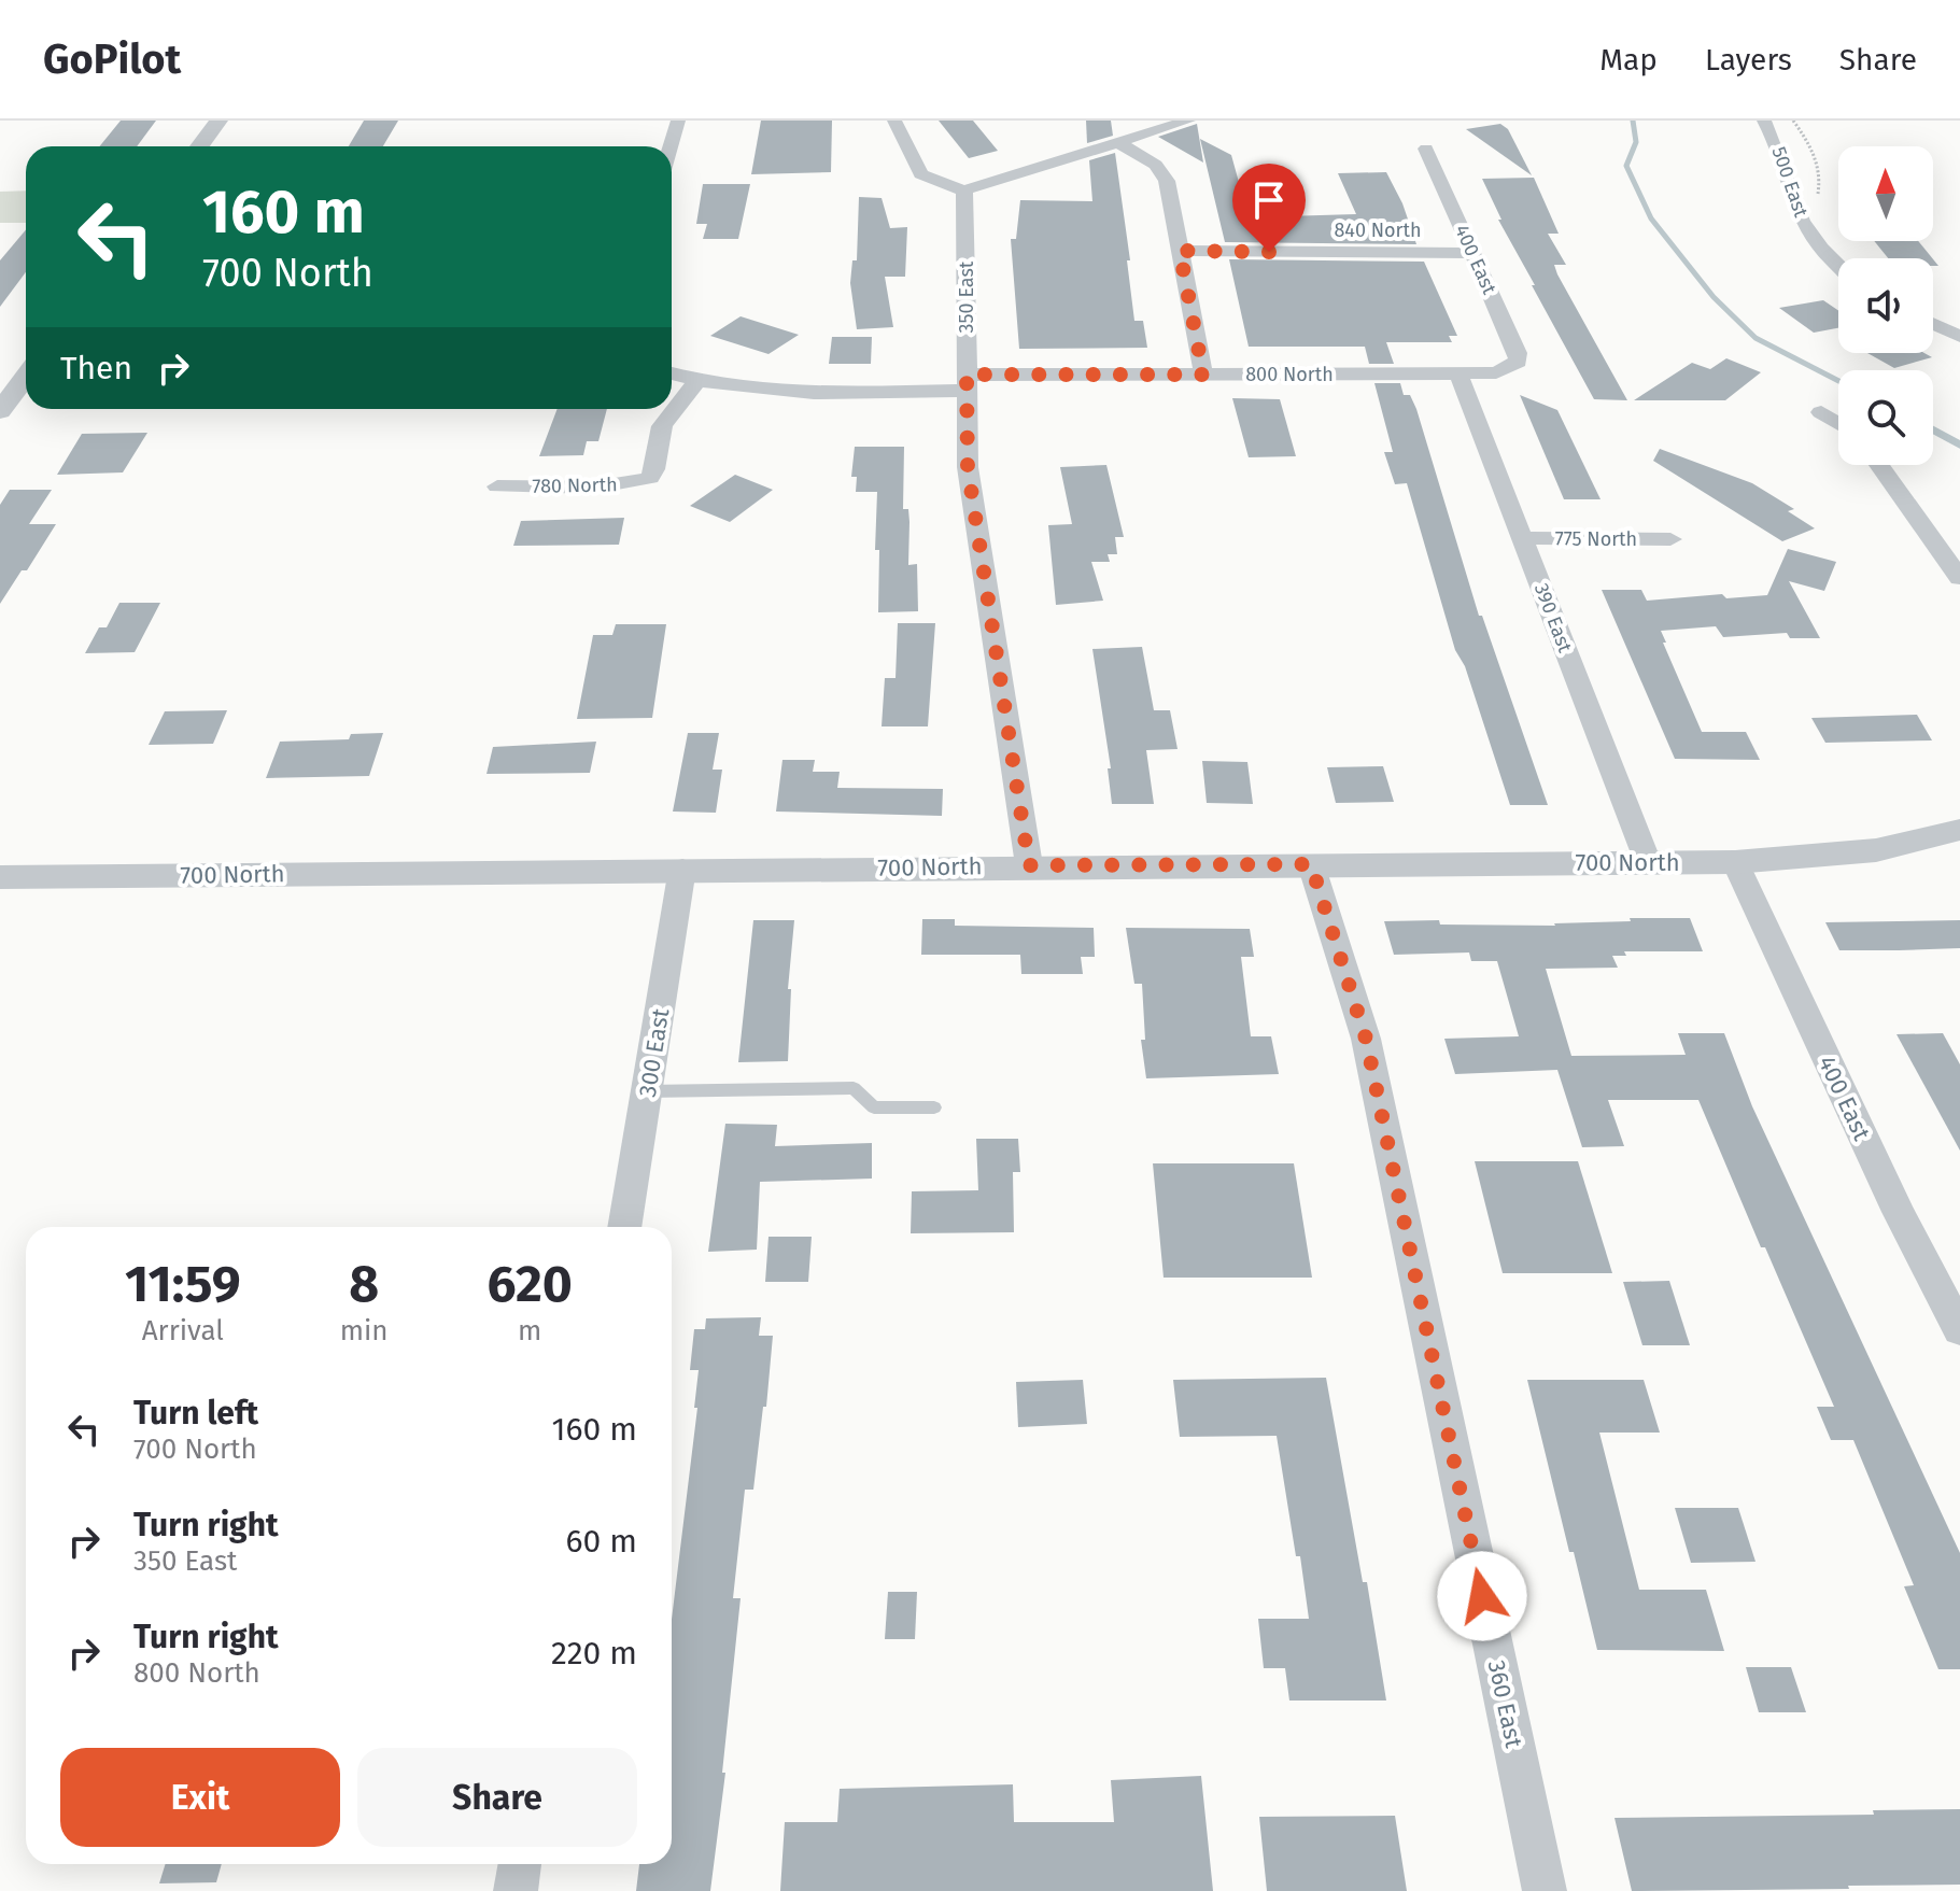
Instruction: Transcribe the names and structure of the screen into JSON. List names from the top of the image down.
{
  "streets": {
    "street": [
      "500 East",
      "840 North",
      "400 East",
      "350 East",
      "800 North",
      "780 North",
      "775 North",
      "390 East",
      "700 North",
      "300 East",
      "360 East"
    ]
  },
  "crossings": [
    ["840 North", "400 East"],
    ["400 East", "800 North"],
    ["400 East", "700 North"],
    ["350 East", "800 North"],
    ["350 East", "700 North"],
    ["800 North", "780 North"],
    ["800 North", "390 East"],
    ["775 North", "390 East"],
    ["390 East", "700 North"],
    ["700 North", "300 East"],
    ["700 North", "360 East"]
  ],
  "north": "top",
  "page": {
    "header": "GoPilot",
    "nav": ["Map", "Layers", "Share"],
    "turn": ["160 m", "700 North"],
    "then": "Then",
    "eta": [
      "11:59",
      "Arrival",
      "8",
      "min",
      "620",
      "m"
    ],
    "list": [
      {
        "name": "Turn left",
        "note": "700 North",
        "value": "160 m"
      },
      {
        "name": "Turn right",
        "note": "350 East",
        "value": "60 m"
      },
      {
        "name": "Turn right",
        "note": "800 North",
        "value": "220 m"
      }
    ],
    "buttons": ["Exit", "Share"]
  }
}
